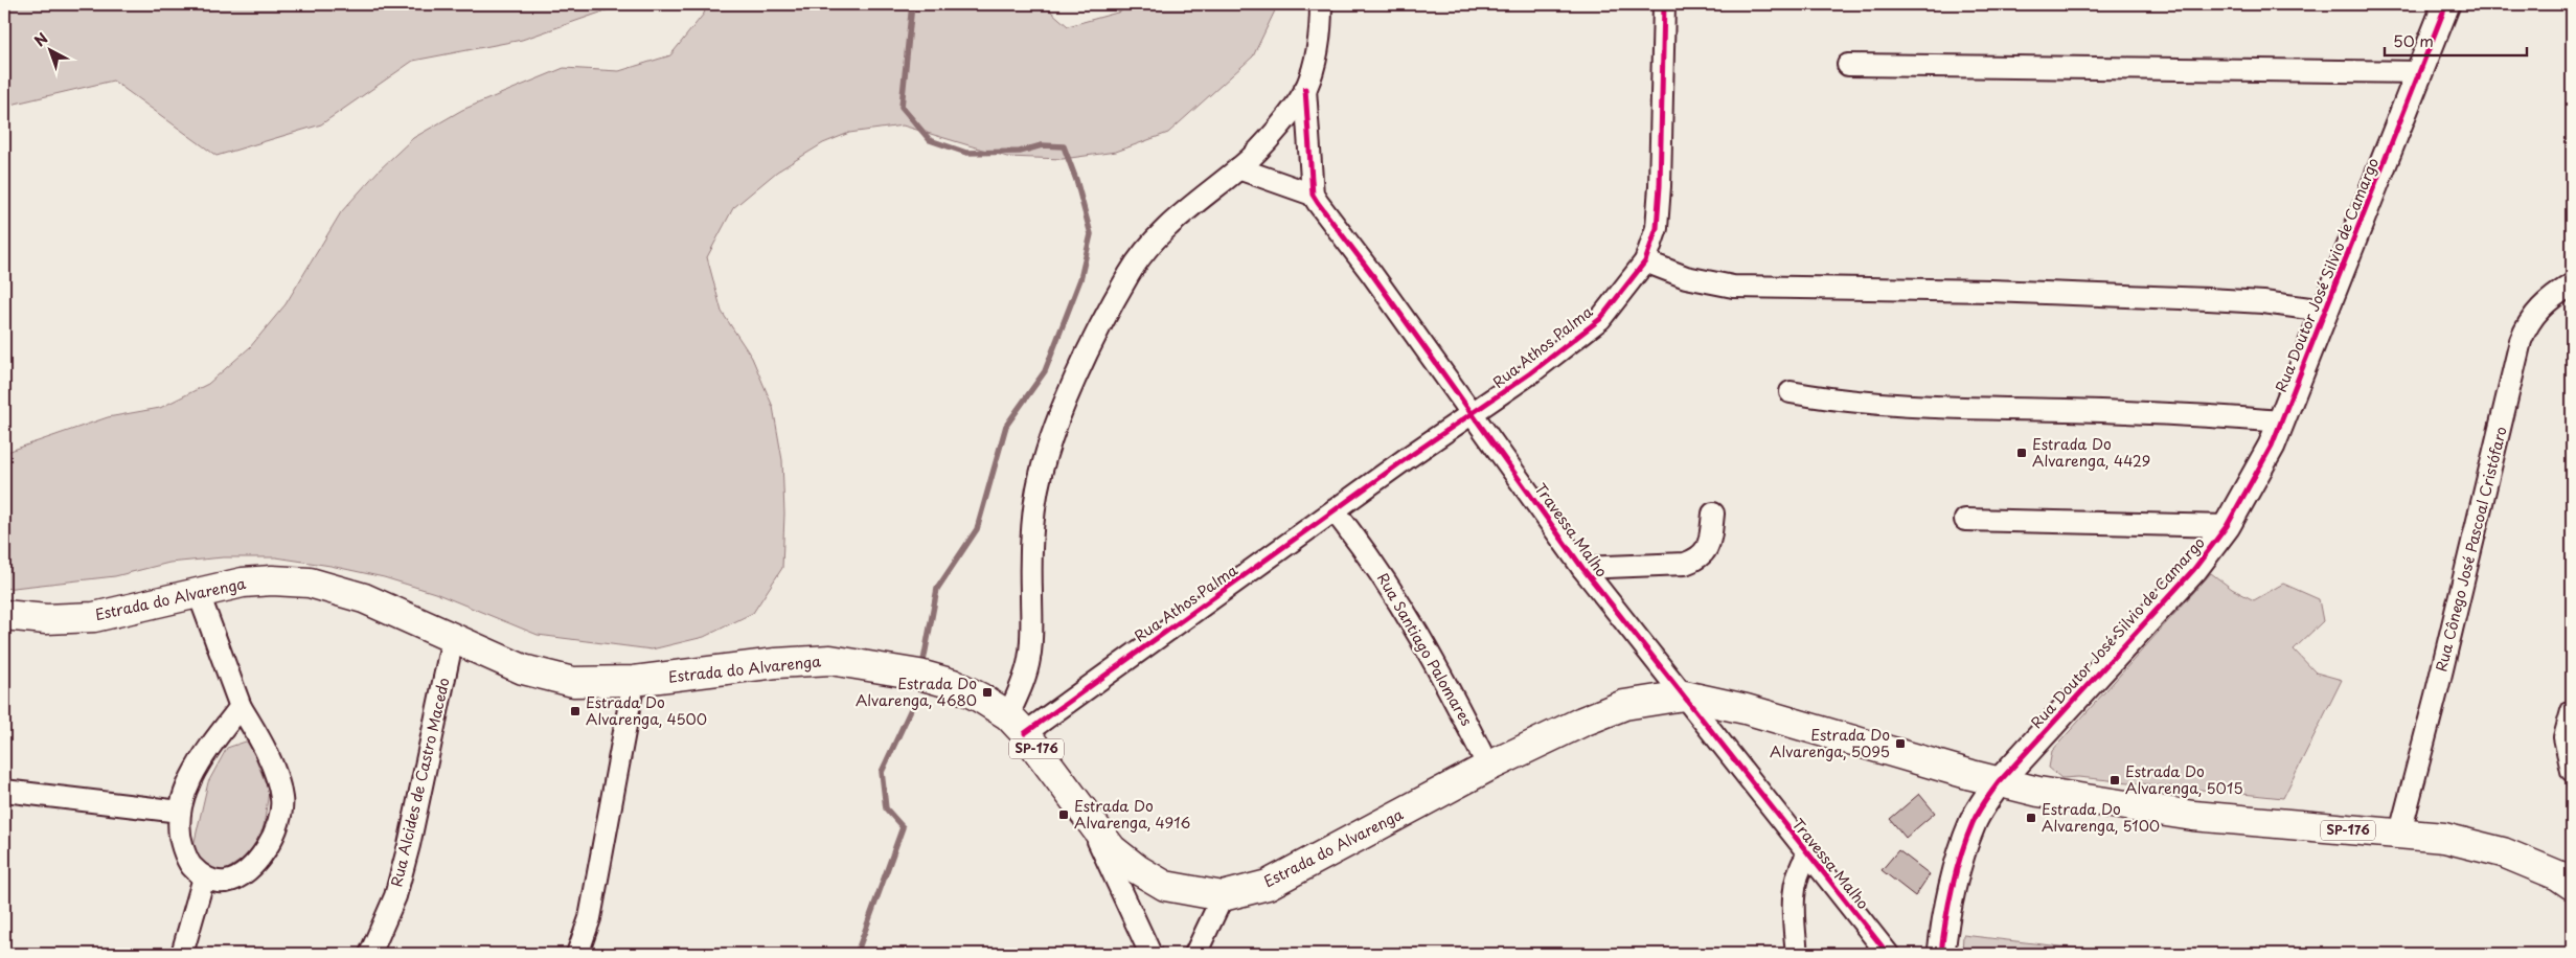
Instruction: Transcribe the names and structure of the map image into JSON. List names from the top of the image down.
{
  "streets": {
    "main road": ["Estrada do Alvarenga", "SP-176"],
    "street": [
      "Rua Doutor José Silvio de Camargo",
      "Rua Athos Palma",
      "Travessa Malho",
      "Rua Cônego José Pascoal Cristófaro",
      "Rua Santiago Palomares",
      "Rua Alcides de Castro Macedo"
    ]
  },
  "crossings": [
    ["Rua Doutor José Silvio de Camargo", "Estrada do Alvarenga"],
    ["Rua Athos Palma", "Travessa Malho"],
    ["Rua Athos Palma", "Estrada do Alvarenga"],
    ["Rua Athos Palma", "Rua Santiago Palomares"],
    ["Travessa Malho", "Estrada do Alvarenga"],
    ["Rua Cônego José Pascoal Cristófaro", "Estrada do Alvarenga"],
    ["Estrada do Alvarenga", "Rua Santiago Palomares"],
    ["Estrada do Alvarenga", "Rua Alcides de Castro Macedo"]
  ],
  "places": {
    "transit": [
      "Estrada Do Alvarenga, 4429",
      "Estrada Do Alvarenga, 4680",
      "Estrada Do Alvarenga, 4500",
      "Estrada Do Alvarenga, 5095",
      "Estrada Do Alvarenga, 5015",
      "Estrada Do Alvarenga, 4916",
      "Estrada Do Alvarenga, 5100"
    ]
  },
  "scale_bar": "50 m",
  "north": "top left"
}
